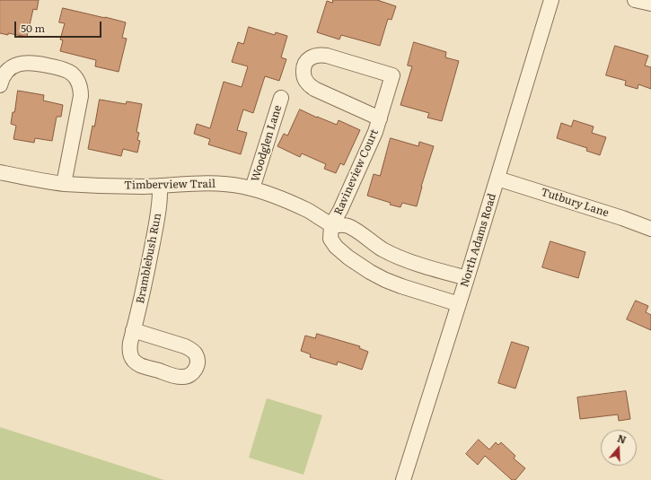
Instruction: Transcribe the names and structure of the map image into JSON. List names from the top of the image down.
{
  "streets": {
    "street": [
      "Woodglen Lane",
      "Ravineview Court",
      "Timberview Trail",
      "Tutbury Lane",
      "North Adams Road",
      "Bramblebush Run"
    ]
  },
  "crossings": [
    ["Woodglen Lane", "Timberview Trail"],
    ["Ravineview Court", "Timberview Trail"],
    ["Timberview Trail", "North Adams Road"],
    ["Timberview Trail", "Bramblebush Run"],
    ["Tutbury Lane", "North Adams Road"]
  ],
  "scale_bar": "50 m",
  "north": "top"
}
